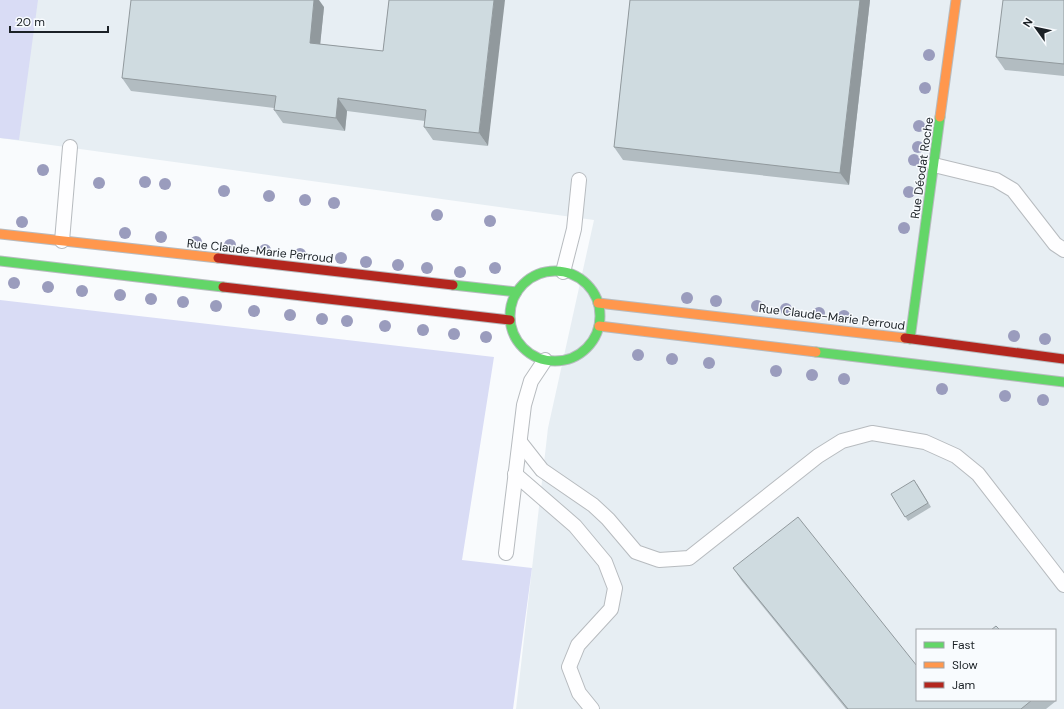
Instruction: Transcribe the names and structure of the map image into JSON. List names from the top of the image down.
{
  "streets": {
    "street": ["Rue Déodat Roche", "Rue Claude-Marie Perroud"]
  },
  "crossings": [
    ["Rue Déodat Roche", "Rue Claude-Marie Perroud"]
  ],
  "legend": ["Fast", "Slow", "Jam"],
  "scale_bar": "20 m",
  "north": "top left"
}
